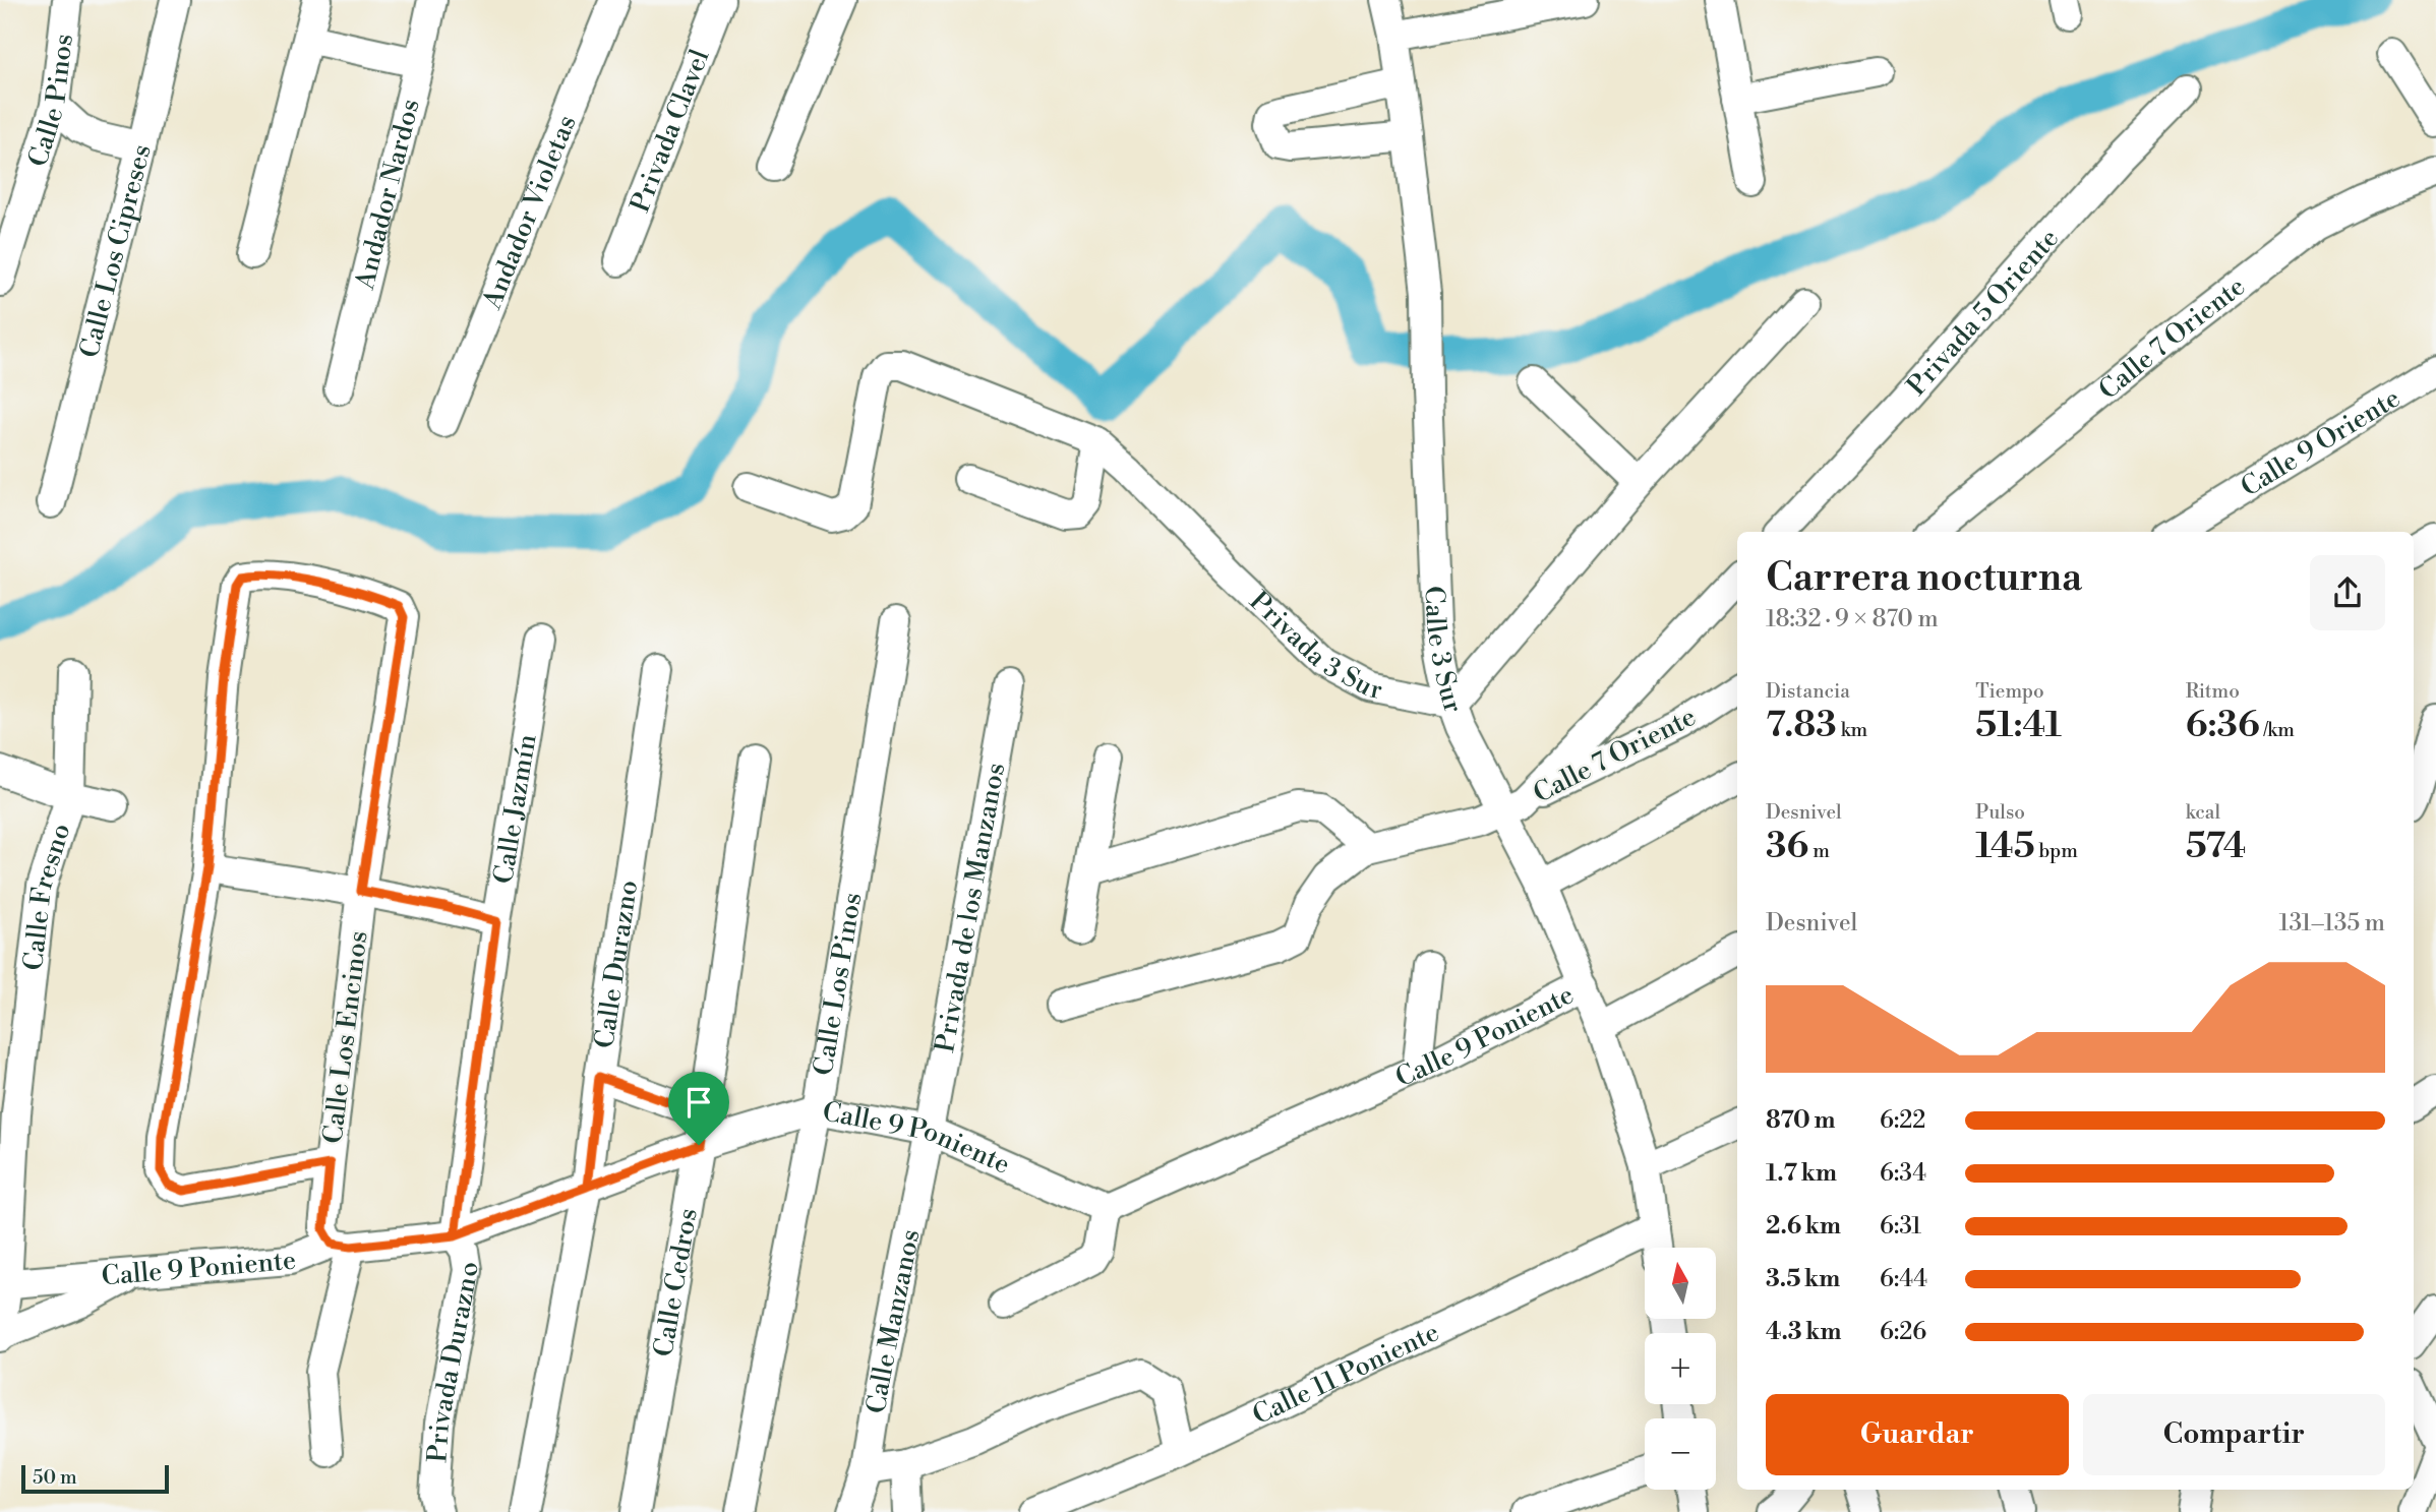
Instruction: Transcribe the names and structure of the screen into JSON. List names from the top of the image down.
{
  "streets": {
    "street": [
      "Calle Pinos",
      "Privada Clavel",
      "Andador Nardos",
      "Andador Violetas",
      "Calle Los Cipreses",
      "Privada 5 Oriente",
      "Calle 7 Oriente",
      "Calle 9 Oriente",
      "Privada 3 Sur",
      "Calle 3 Sur",
      "Calle Jazmín",
      "Calle Fresno",
      "Privada de los Manzanos",
      "Calle Durazno",
      "Calle Los Pinos",
      "Calle 9 Poniente",
      "Calle Los Encinos",
      "Calle Cedros",
      "Calle Manzanos",
      "Privada Durazno",
      "Calle 11 Poniente"
    ]
  },
  "crossings": [
    ["Calle 7 Oriente", "Calle 3 Sur"],
    ["Privada 3 Sur", "Calle 3 Sur"],
    ["Calle 3 Sur", "Calle 9 Poniente"],
    ["Calle 3 Sur", "Calle 11 Poniente"],
    ["Calle Jazmín", "Calle 9 Poniente"],
    ["Calle Jazmín", "Privada Durazno"],
    ["Calle Fresno", "Calle 9 Poniente"],
    ["Privada de los Manzanos", "Calle 9 Poniente"],
    ["Privada de los Manzanos", "Calle Manzanos"],
    ["Calle Durazno", "Calle 9 Poniente"],
    ["Calle Los Pinos", "Calle 9 Poniente"],
    ["Calle 9 Poniente", "Calle Los Encinos"],
    ["Calle 9 Poniente", "Calle Cedros"],
    ["Calle 9 Poniente", "Calle Manzanos"],
    ["Calle 9 Poniente", "Privada Durazno"]
  ],
  "scale_bar": "50 m",
  "north": "top",
  "page": {
    "heading": ["Carrera nocturna", "18:32 · 9 × 870 m"],
    "stats": [
      ["Distancia", "7.83 km"],
      ["Tiempo", "51:41"],
      ["Ritmo", "6:36 /km"],
      ["Desnivel", "36 m"],
      ["Pulso", "145 bpm"],
      ["kcal", "574"]
    ],
    "chart": ["Desnivel", "131–135 m"],
    "list": [
      {
        "name": "870 m",
        "note": "6:22"
      },
      {
        "name": "1.7 km",
        "note": "6:34"
      },
      {
        "name": "2.6 km",
        "note": "6:31"
      },
      {
        "name": "3.5 km",
        "note": "6:44"
      },
      {
        "name": "4.3 km",
        "note": "6:26"
      }
    ],
    "map_buttons": ["+", "−"],
    "buttons": ["Guardar", "Compartir"],
    "scale": "50 m"
  }
}
